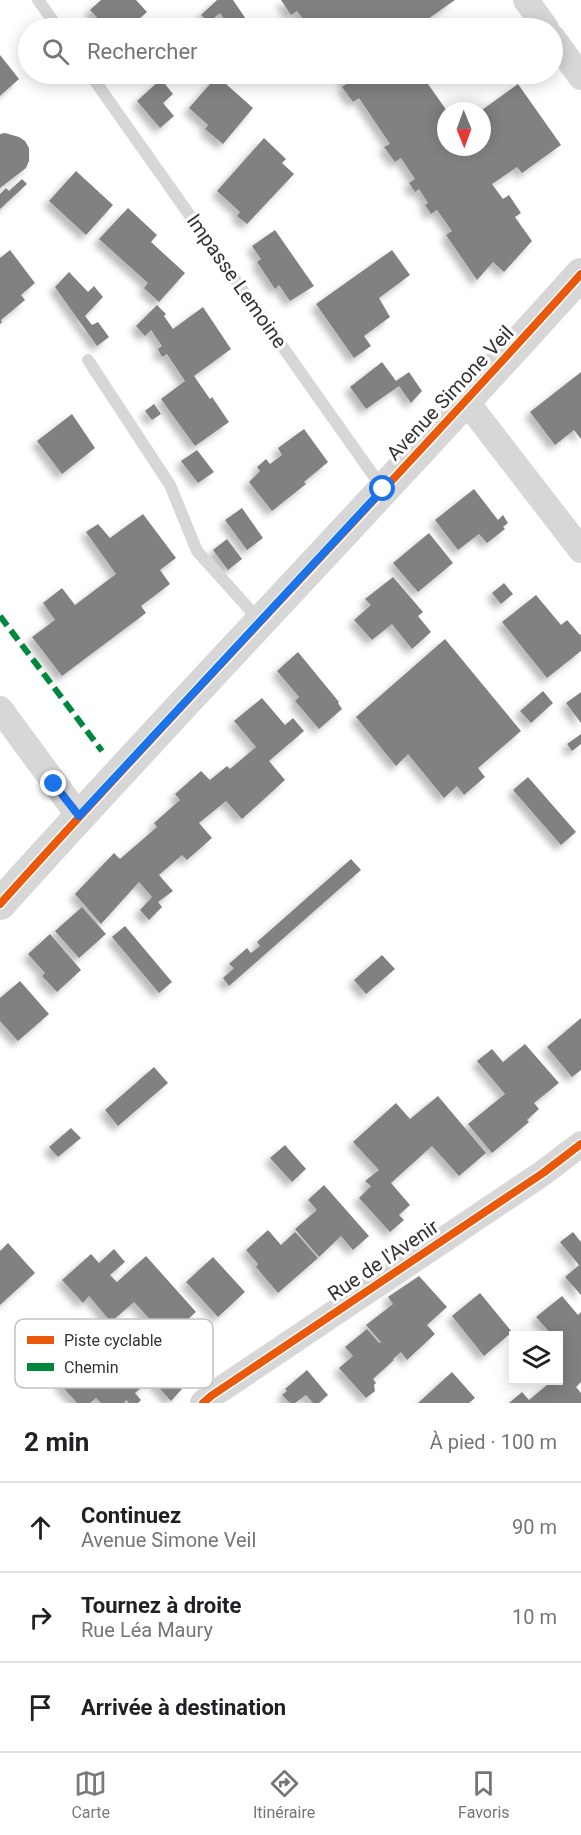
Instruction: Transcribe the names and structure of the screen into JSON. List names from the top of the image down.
{
  "streets": {
    "street": ["Avenue Simone Veil", "Rue de l'Avenir"],
    "lane": ["Impasse Lemoine"]
  },
  "crossings": [
    ["Impasse Lemoine", "Avenue Simone Veil"]
  ],
  "legend": ["Piste cyclable", "Chemin"],
  "north": "bottom",
  "page": {
    "search": "Rechercher",
    "heading": ["2 min", "À pied · 100 m"],
    "list": [
      ["Continuez", "Avenue Simone Veil", "90 m"],
      ["Tournez à droite", "Rue Léa Maury", "10 m"],
      "Arrivée à destination"
    ],
    "nav": ["Carte", "Itinéraire", "Favoris"]
  }
}
